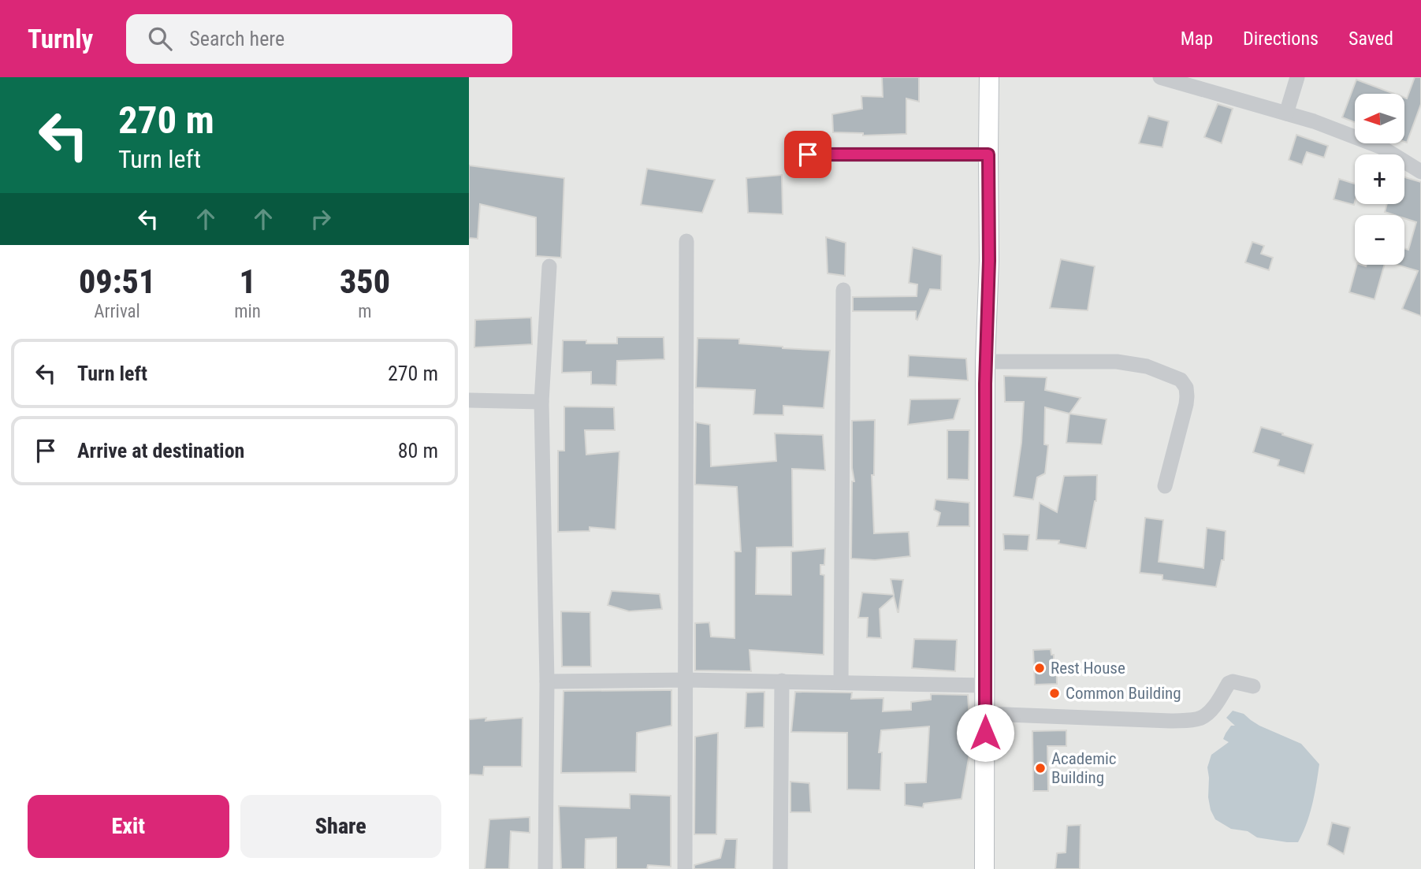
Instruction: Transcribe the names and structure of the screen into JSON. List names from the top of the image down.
{
  "places": ["Rest House", "Common Building", "Academic Building"],
  "north": "left",
  "page": {
    "header": "Turnly",
    "search": "Search here",
    "nav": ["Map", "Directions", "Saved"],
    "turn": ["270 m", "Turn left"],
    "map_buttons": ["+", "−"],
    "eta": [
      "09:51",
      "Arrival",
      "1",
      "min",
      "350",
      "m"
    ],
    "list": [
      {
        "name": "Turn left",
        "value": "270 m"
      },
      {
        "name": "Arrive at destination",
        "value": "80 m"
      }
    ],
    "buttons": ["Exit", "Share"]
  }
}
